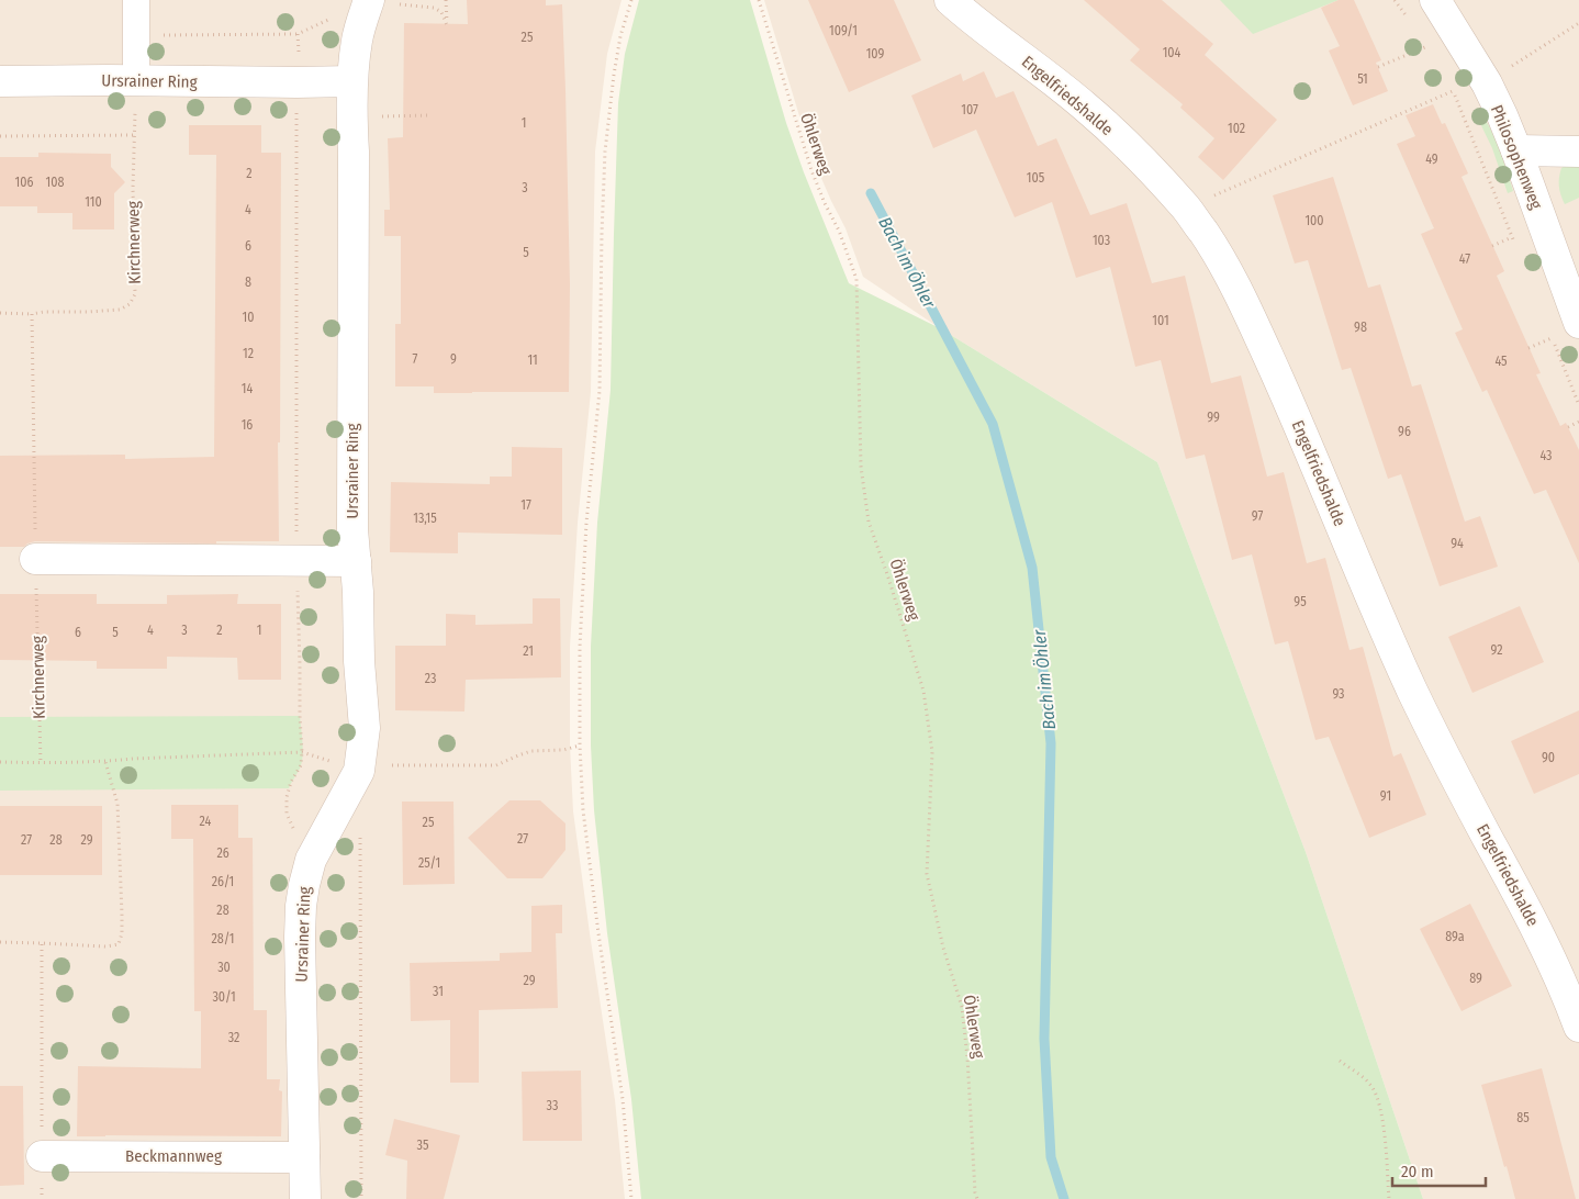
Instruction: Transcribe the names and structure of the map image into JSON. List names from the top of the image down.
{
  "streets": {
    "street": [
      "Ursrainer Ring",
      "Engelfriedshalde",
      "Philosophenweg",
      "Beckmannweg"
    ],
    "path": ["Öhlerweg", "Kirchnerweg"]
  },
  "crossings": [
    ["Ursrainer Ring", "Kirchnerweg"],
    ["Ursrainer Ring", "Beckmannweg"]
  ],
  "water": ["Bach im Öhler"],
  "house_numbers": [
    "109/1",
    "25",
    "104",
    "109",
    "51",
    "107",
    "1",
    "102",
    "49",
    "2",
    "105",
    "106",
    "108",
    "3",
    "110",
    "4",
    "100",
    "103",
    "6",
    "5",
    "47",
    "8",
    "10",
    "101",
    "98",
    "12",
    "7",
    "9",
    "11",
    "45",
    "14",
    "99",
    "16",
    "96",
    "43",
    "17",
    "97",
    "13,15",
    "94",
    "95",
    "4",
    "3",
    "2",
    "1",
    "6",
    "5",
    "92",
    "21",
    "23",
    "93",
    "90",
    "91",
    "24",
    "25",
    "27",
    "27",
    "28",
    "29",
    "26",
    "25/1",
    "26/1",
    "28",
    "89a",
    "28/1",
    "30",
    "89",
    "29",
    "31",
    "30/1",
    "32",
    "33",
    "85",
    "35"
  ],
  "scale_bar": "20 m"
}
